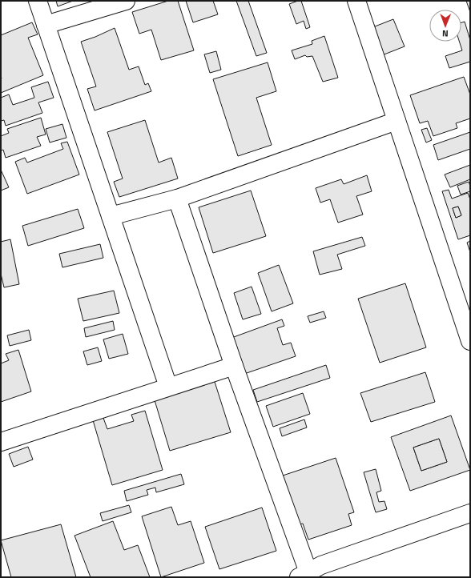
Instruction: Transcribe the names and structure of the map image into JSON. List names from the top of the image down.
{
  "north": "bottom"
}
